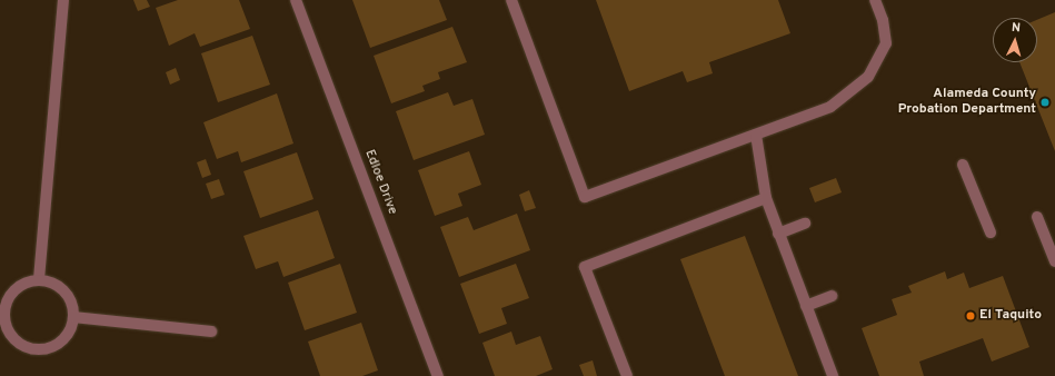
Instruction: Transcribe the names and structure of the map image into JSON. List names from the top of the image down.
{
  "streets": {
    "street": ["Edloe Drive"]
  },
  "places": ["Alameda County Probation Department", "El Taquito"],
  "north": "top"
}
